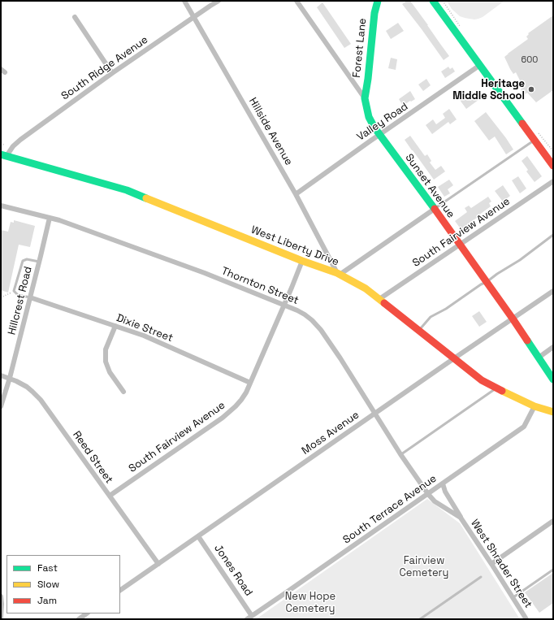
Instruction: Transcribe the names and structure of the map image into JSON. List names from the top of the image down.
{
  "streets": {
    "main road": ["Forest Lane", "Sunset Avenue", "West Liberty Drive"],
    "street": [
      "South Ridge Avenue",
      "Valley Road",
      "Hillside Avenue",
      "South Fairview Avenue",
      "Thornton Street",
      "Hillcrest Road",
      "Dixie Street",
      "Moss Avenue",
      "Reed Street",
      "South Terrace Avenue",
      "West Shrader Street",
      "Jones Road"
    ]
  },
  "crossings": [
    ["Forest Lane", "Sunset Avenue"],
    ["South Ridge Avenue", "Hillside Avenue"],
    ["South Ridge Avenue", "West Liberty Drive"],
    ["Valley Road", "Hillside Avenue"],
    ["Valley Road", "Sunset Avenue"],
    ["Hillside Avenue", "West Liberty Drive"],
    ["Sunset Avenue", "South Fairview Avenue"],
    ["Sunset Avenue", "Moss Avenue"],
    ["South Fairview Avenue", "West Liberty Drive"],
    ["South Fairview Avenue", "Thornton Street"],
    ["South Fairview Avenue", "Dixie Street"],
    ["South Fairview Avenue", "Reed Street"],
    ["West Liberty Drive", "Moss Avenue"],
    ["West Liberty Drive", "South Terrace Avenue"],
    ["Thornton Street", "Hillcrest Road"],
    ["Thornton Street", "Moss Avenue"],
    ["Thornton Street", "South Terrace Avenue"],
    ["Thornton Street", "West Shrader Street"],
    ["Hillcrest Road", "Dixie Street"],
    ["Hillcrest Road", "Reed Street"],
    ["Moss Avenue", "Reed Street"],
    ["Moss Avenue", "Jones Road"],
    ["South Terrace Avenue", "West Shrader Street"],
    ["South Terrace Avenue", "Jones Road"]
  ],
  "parks": ["Fairview Cemetery", "New Hope Cemetery"],
  "places": ["Heritage Middle School"],
  "house_numbers": ["600"],
  "legend": ["Fast", "Slow", "Jam"]
}
